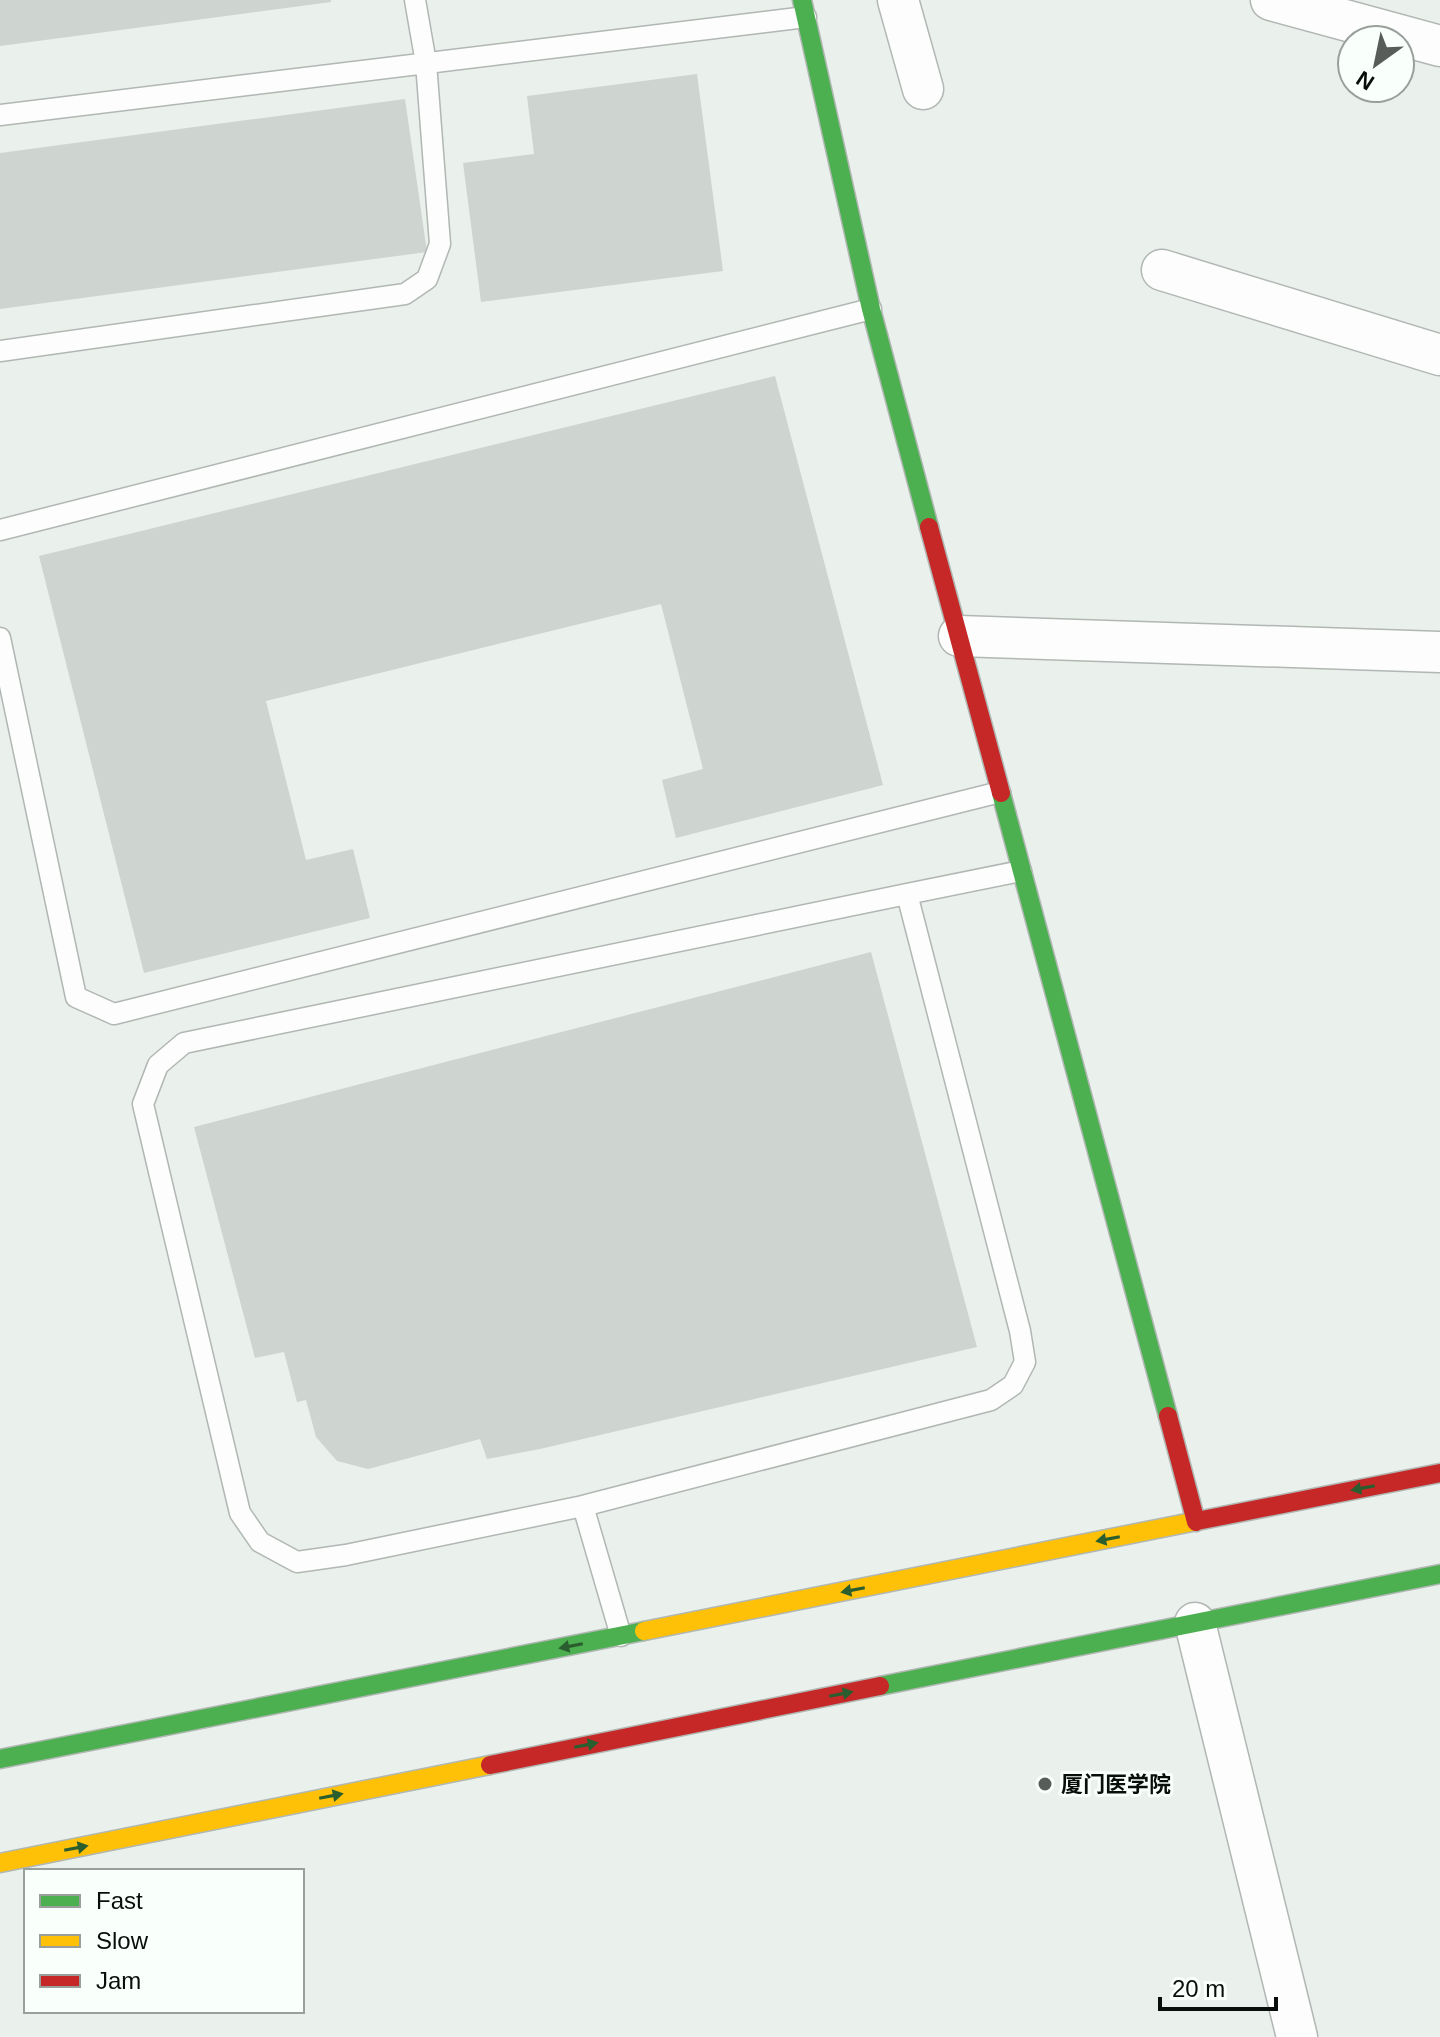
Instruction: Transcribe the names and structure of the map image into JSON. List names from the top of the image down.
{
  "places": ["厦门医学院"],
  "legend": ["Fast", "Slow", "Jam"],
  "scale_bar": "20 m",
  "north": "bottom left"
}
